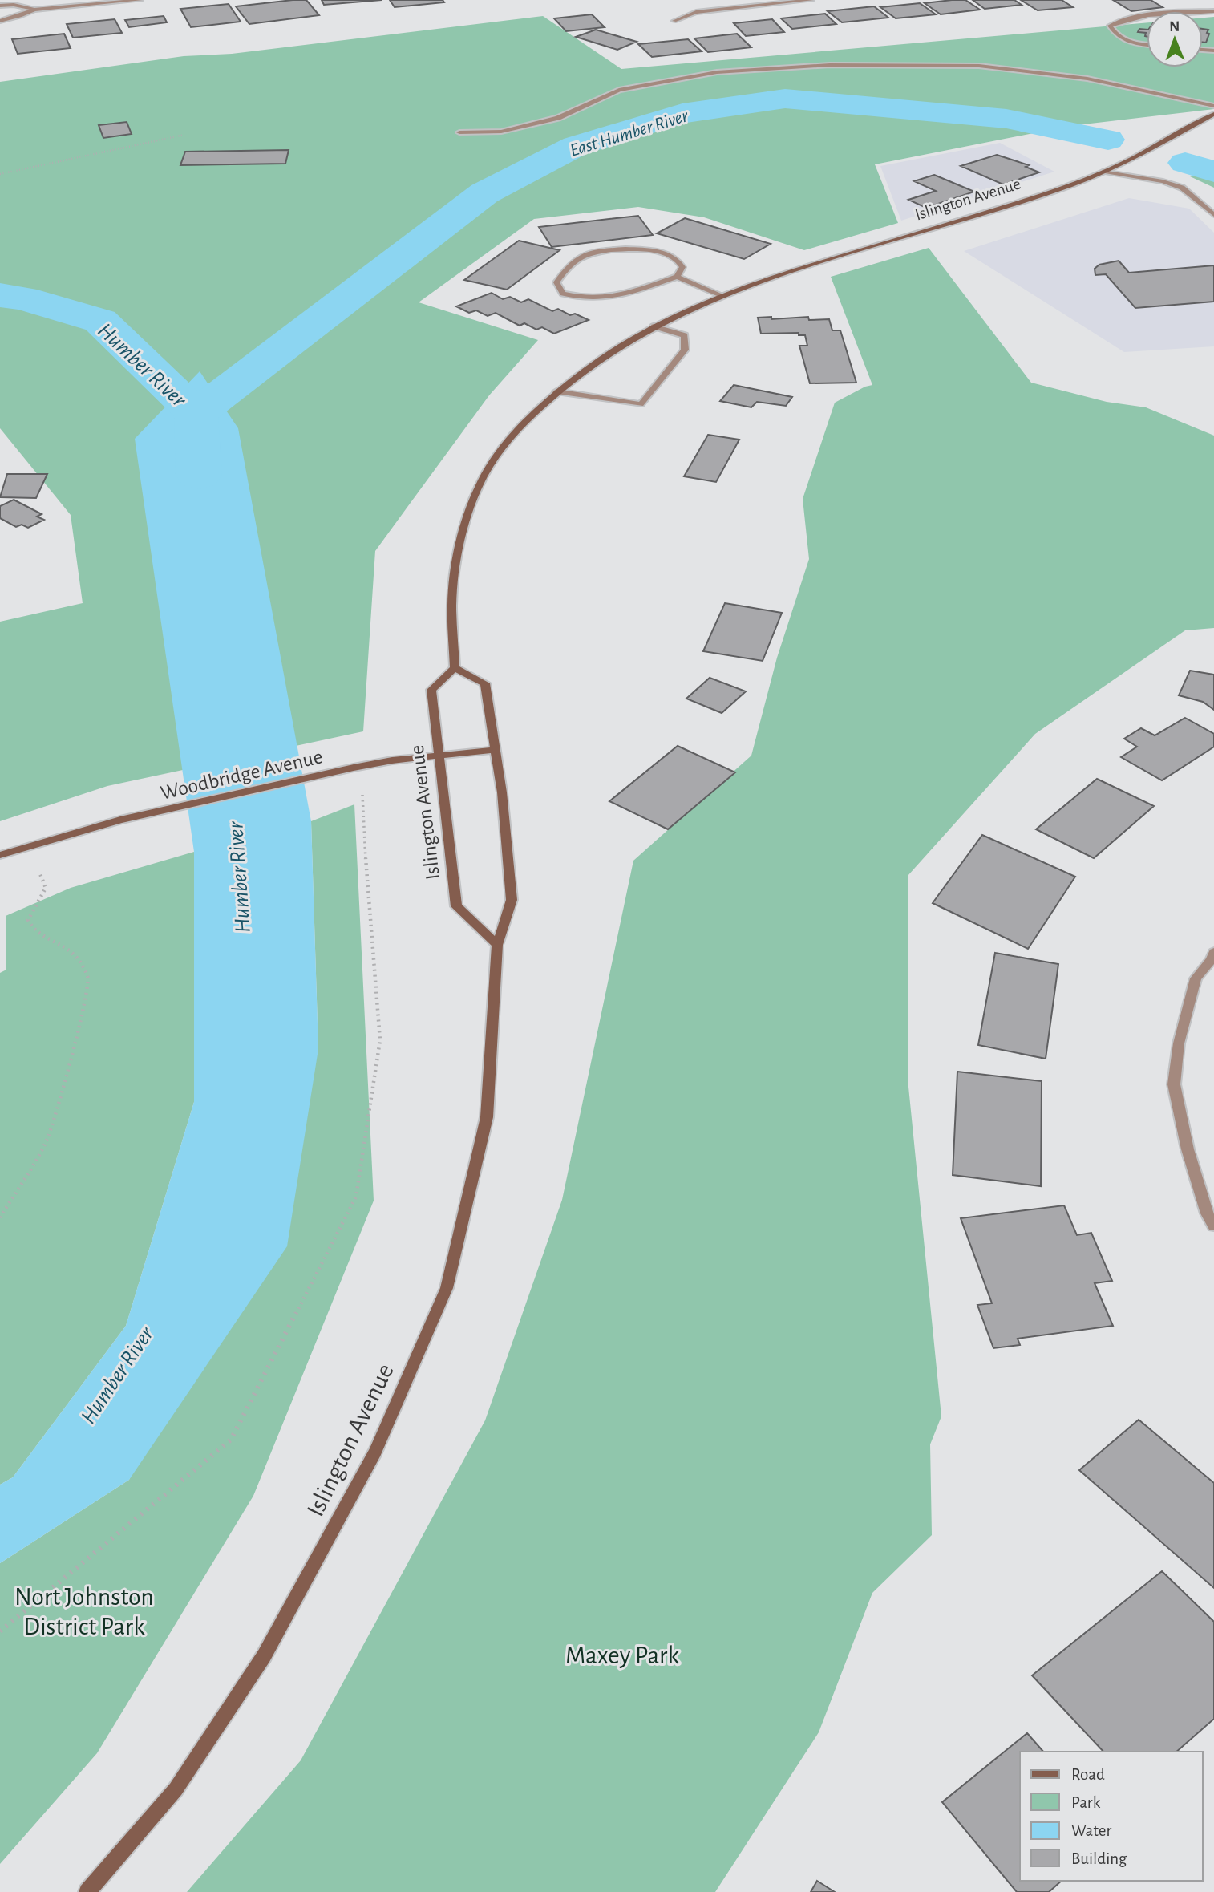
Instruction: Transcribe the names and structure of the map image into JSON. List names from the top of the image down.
{
  "streets": {
    "main road": ["Islington Avenue", "Woodbridge Avenue"]
  },
  "crossings": [
    ["Islington Avenue", "Woodbridge Avenue"]
  ],
  "water": ["East Humber River", "Humber River"],
  "parks": ["Nort Johnston District Park", "Maxey Park"],
  "legend": [
    "Road",
    "Park",
    "Water",
    "Building"
  ],
  "north": "top"
}
